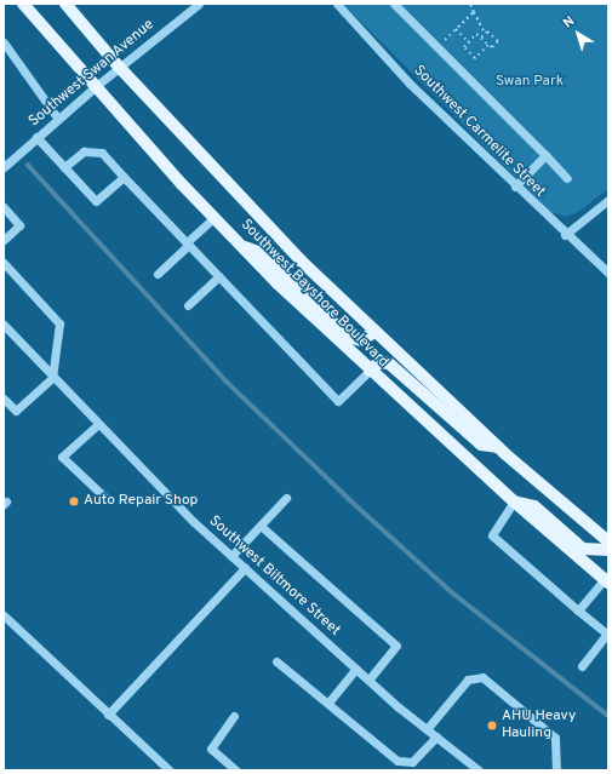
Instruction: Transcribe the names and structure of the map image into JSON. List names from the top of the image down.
{
  "streets": {
    "main road": ["Southwest Bayshore Boulevard"],
    "street": ["Southwest Swan Avenue", "Southwest Carmelite Street", "Southwest Biltmore Street"]
  },
  "crossings": [
    ["Southwest Swan Avenue", "Southwest Bayshore Boulevard"]
  ],
  "parks": ["Swan Park"],
  "places": ["Auto Repair Shop", "AHU Heavy Hauling"],
  "north": "top left"
}
